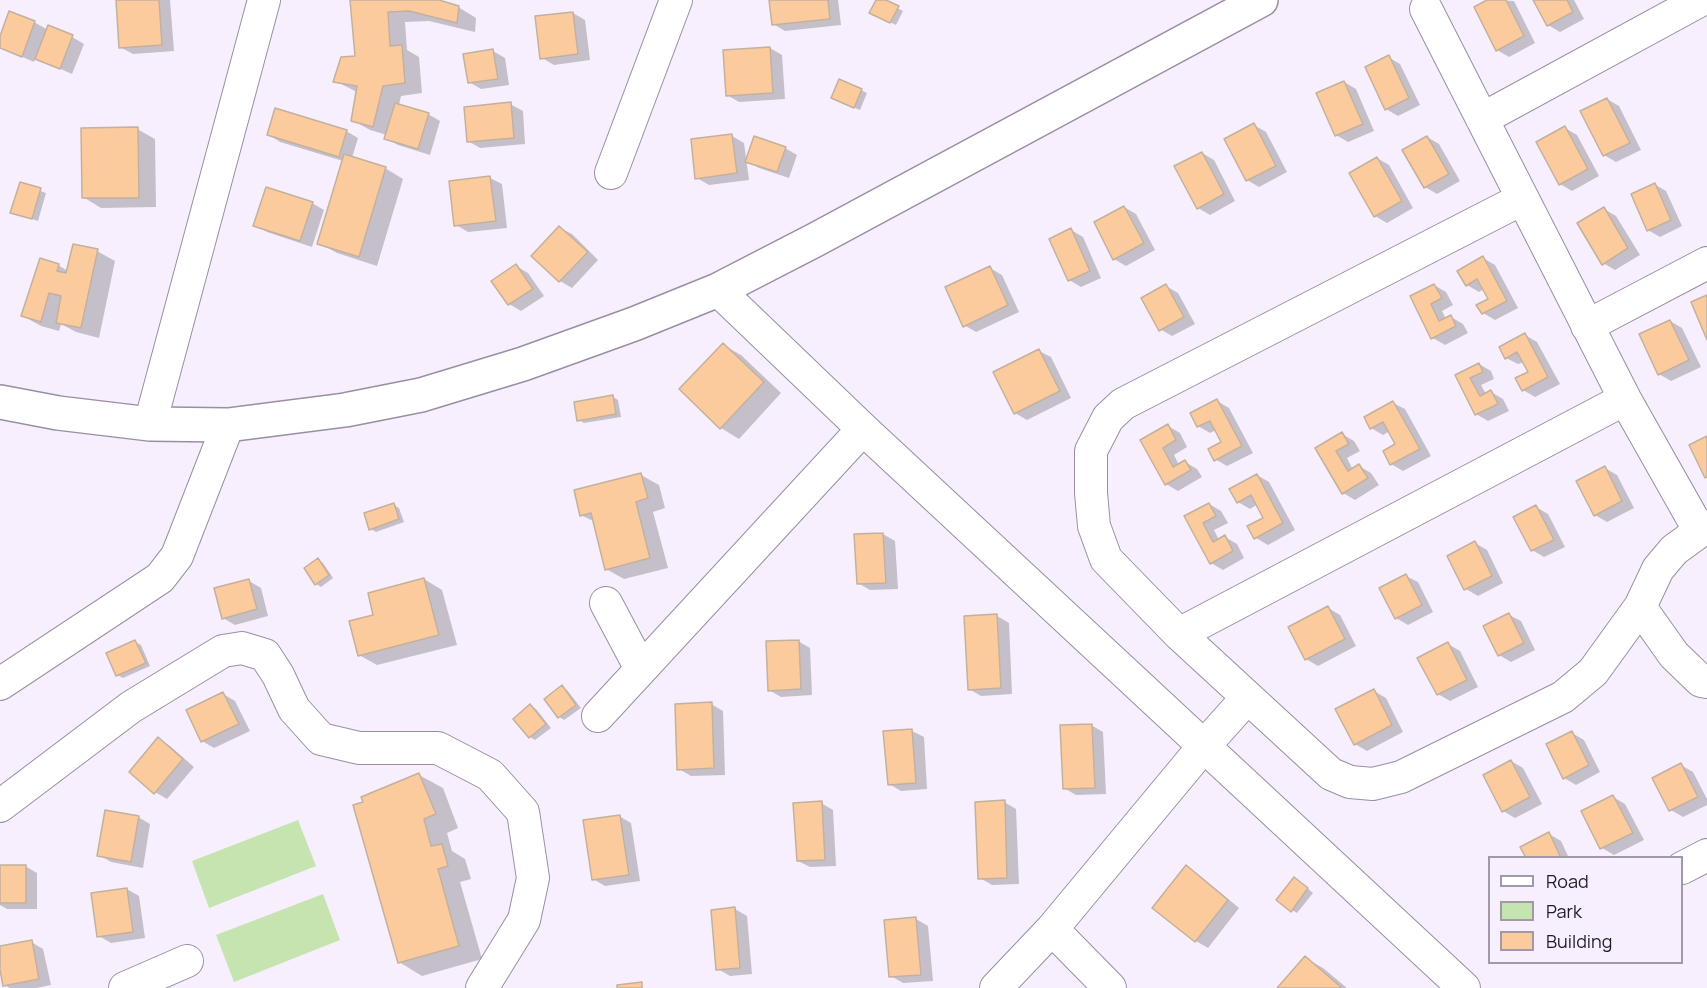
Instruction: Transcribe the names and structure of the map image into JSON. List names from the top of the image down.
{
  "legend": ["Road", "Park", "Building"]
}
